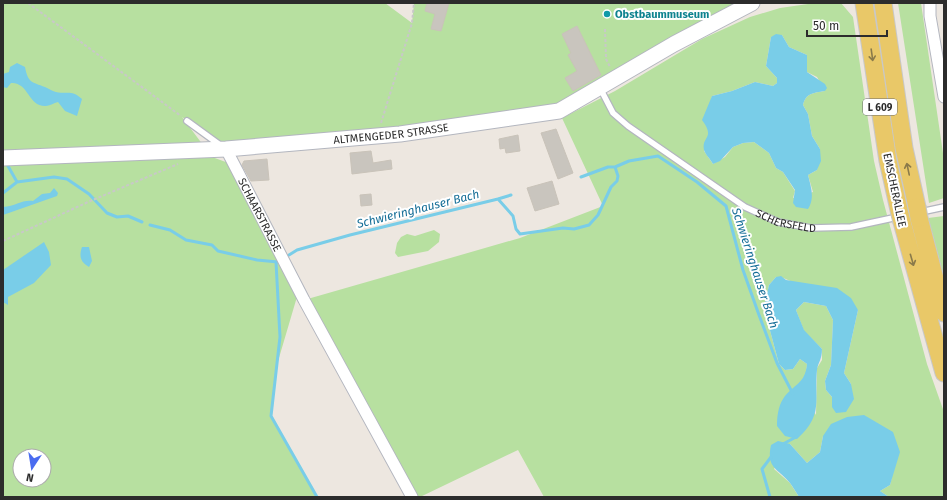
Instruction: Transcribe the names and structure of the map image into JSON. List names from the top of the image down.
{
  "streets": {
    "main road": ["L 609", "EMSCHERALLEE"],
    "street": ["ALTMENGEDER STRASSE", "SCHAARSTRASSE"],
    "lane": ["SCHERSFELD"]
  },
  "crossings": [
    ["ALTMENGEDER STRASSE", "SCHAARSTRASSE"],
    ["ALTMENGEDER STRASSE", "SCHERSFELD"]
  ],
  "water": ["Schwieringhauser Bach"],
  "places": ["Obstbaummuseum"],
  "scale_bar": "50 m",
  "north": "bottom"
}
